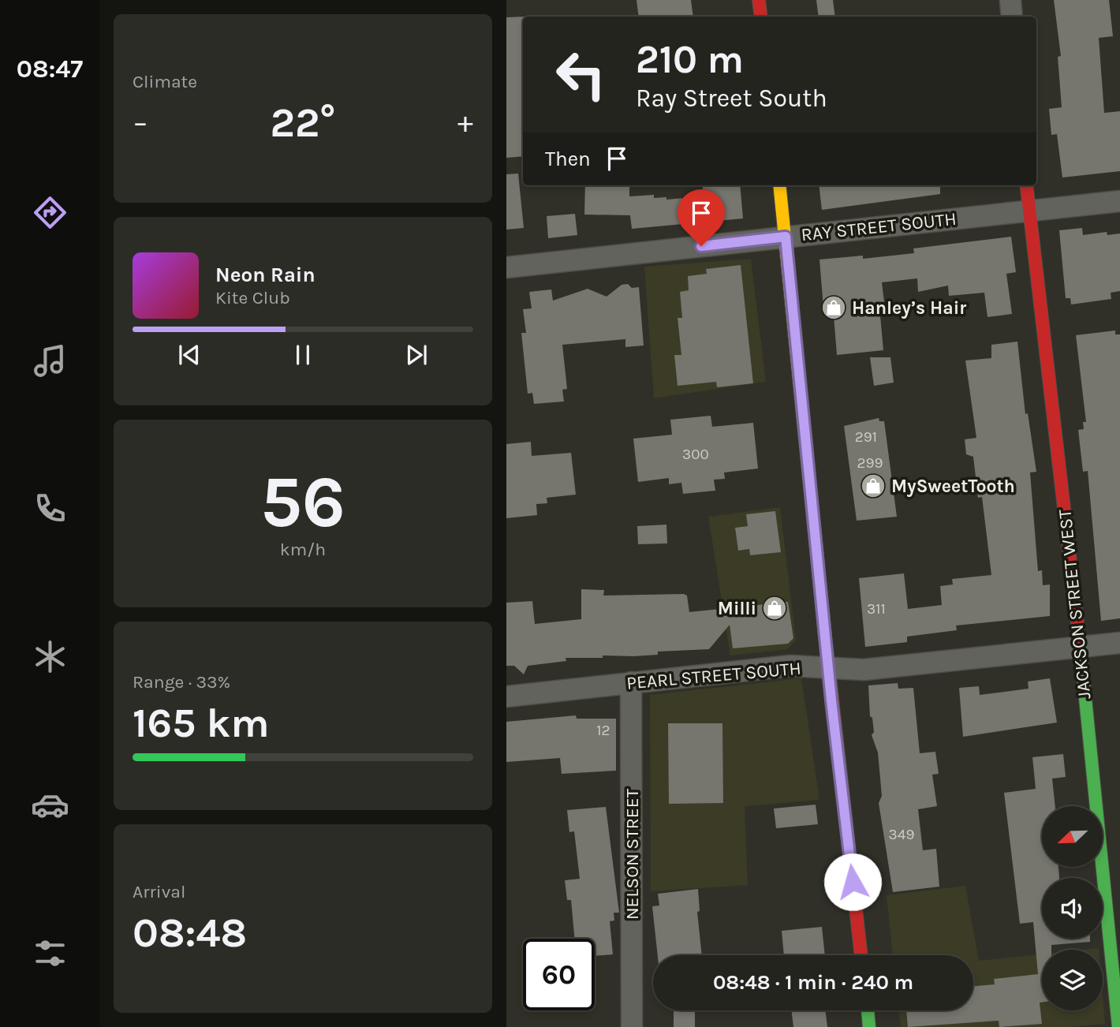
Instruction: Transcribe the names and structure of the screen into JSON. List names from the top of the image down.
{
  "streets": {
    "street": [
      "RAY STREET SOUTH",
      "JACKSON STREET WEST",
      "PEARL STREET SOUTH",
      "NELSON STREET"
    ]
  },
  "crossings": [
    ["RAY STREET SOUTH", "JACKSON STREET WEST"],
    ["JACKSON STREET WEST", "PEARL STREET SOUTH"],
    ["PEARL STREET SOUTH", "NELSON STREET"]
  ],
  "places": {
    "shop": ["Hanley’s Hair", "MySweetTooth", "Milli"]
  },
  "house_numbers": [
    "291",
    "300",
    "299",
    "311",
    "12",
    "349"
  ],
  "north": "bottom left",
  "page": {
    "tabs": "08:47",
    "tile": [
      "Climate",
      ["56", "km/h"],
      ["Range · 33%", "165 km"],
      ["Arrival", "08:48"]
    ],
    "turn": ["210 m", "Ray Street South"],
    "heat": ["−", "22°", "+"],
    "then": "Then",
    "song": ["Neon Rain", "Kite Club"],
    "limit": "60",
    "trip": "08:48 · 1 min · 240 m"
  }
}
